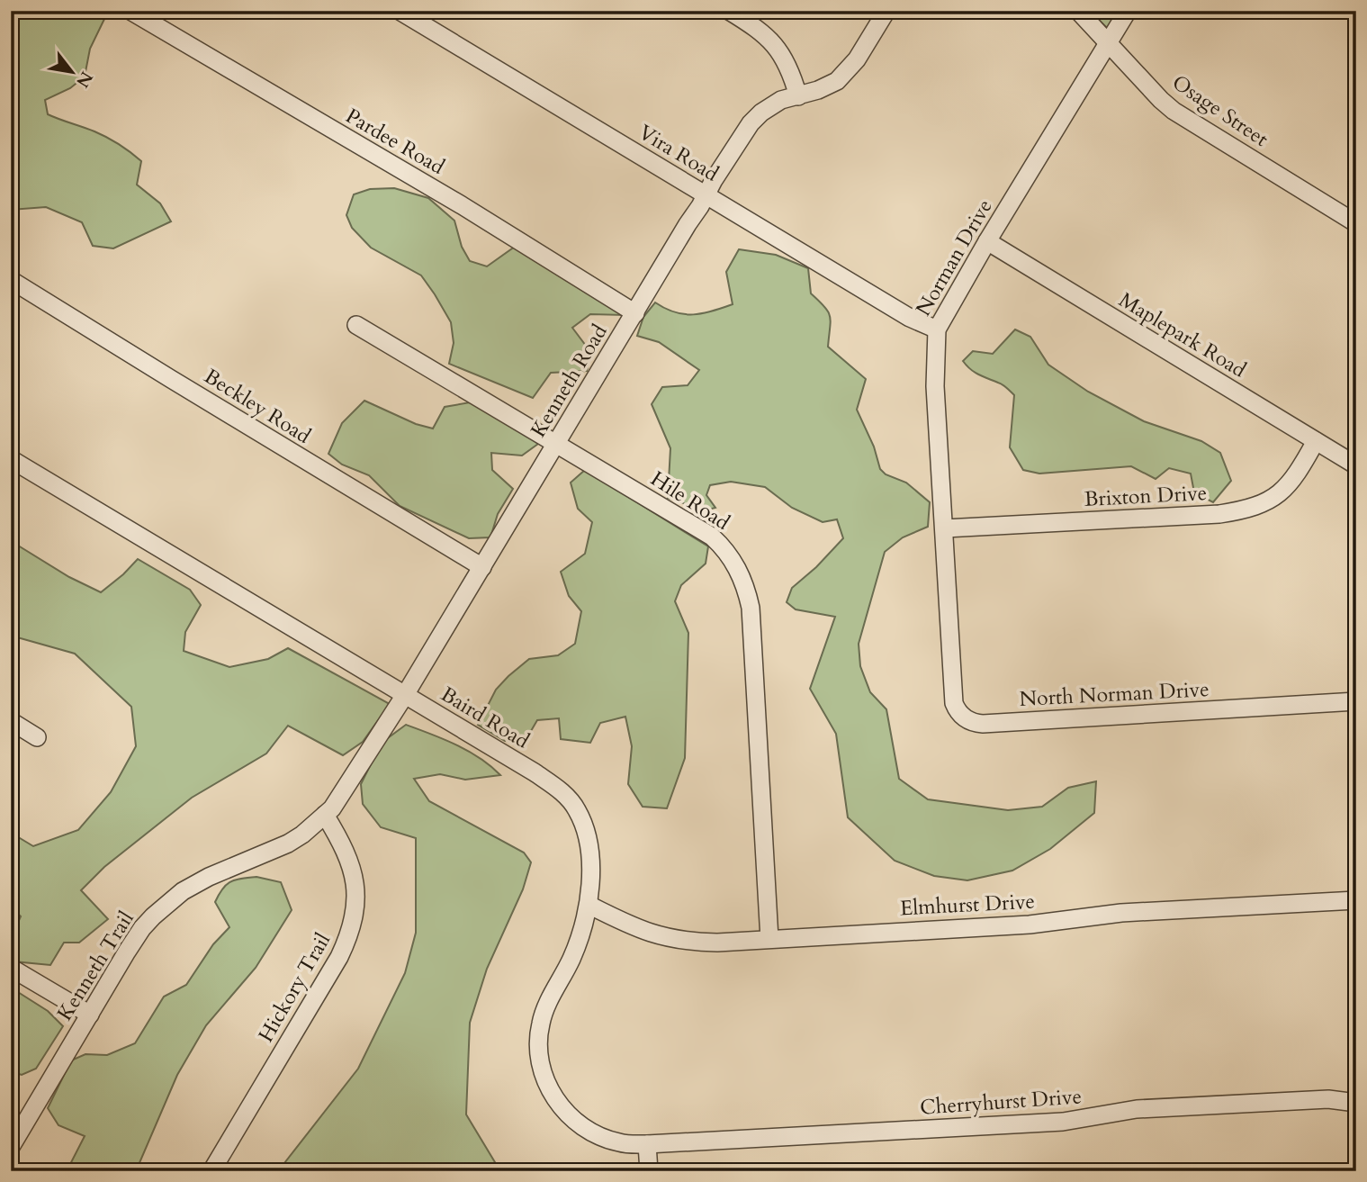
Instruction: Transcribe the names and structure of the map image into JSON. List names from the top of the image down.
{
  "streets": {
    "street": [
      "Osage Street",
      "Pardee Road",
      "Vira Road",
      "Norman Drive",
      "Maplepark Road",
      "Kenneth Road",
      "Beckley Road",
      "Brixton Drive",
      "Hile Road",
      "North Norman Drive",
      "Baird Road",
      "Elmhurst Drive",
      "Kenneth Trail",
      "Hickory Trail",
      "Cherryhurst Drive"
    ]
  },
  "crossings": [
    ["Osage Street", "Norman Drive"],
    ["Pardee Road", "Kenneth Road"],
    ["Vira Road", "Norman Drive"],
    ["Vira Road", "Kenneth Road"],
    ["Norman Drive", "Maplepark Road"],
    ["Norman Drive", "Brixton Drive"],
    ["Norman Drive", "North Norman Drive"],
    ["Maplepark Road", "Brixton Drive"],
    ["Kenneth Road", "Beckley Road"],
    ["Kenneth Road", "Hile Road"],
    ["Kenneth Road", "Baird Road"],
    ["Kenneth Road", "Kenneth Trail"],
    ["Kenneth Road", "Hickory Trail"],
    ["Hile Road", "Elmhurst Drive"],
    ["Baird Road", "Elmhurst Drive"],
    ["Baird Road", "Cherryhurst Drive"],
    ["Kenneth Trail", "Hickory Trail"]
  ],
  "north": "bottom right"
}
